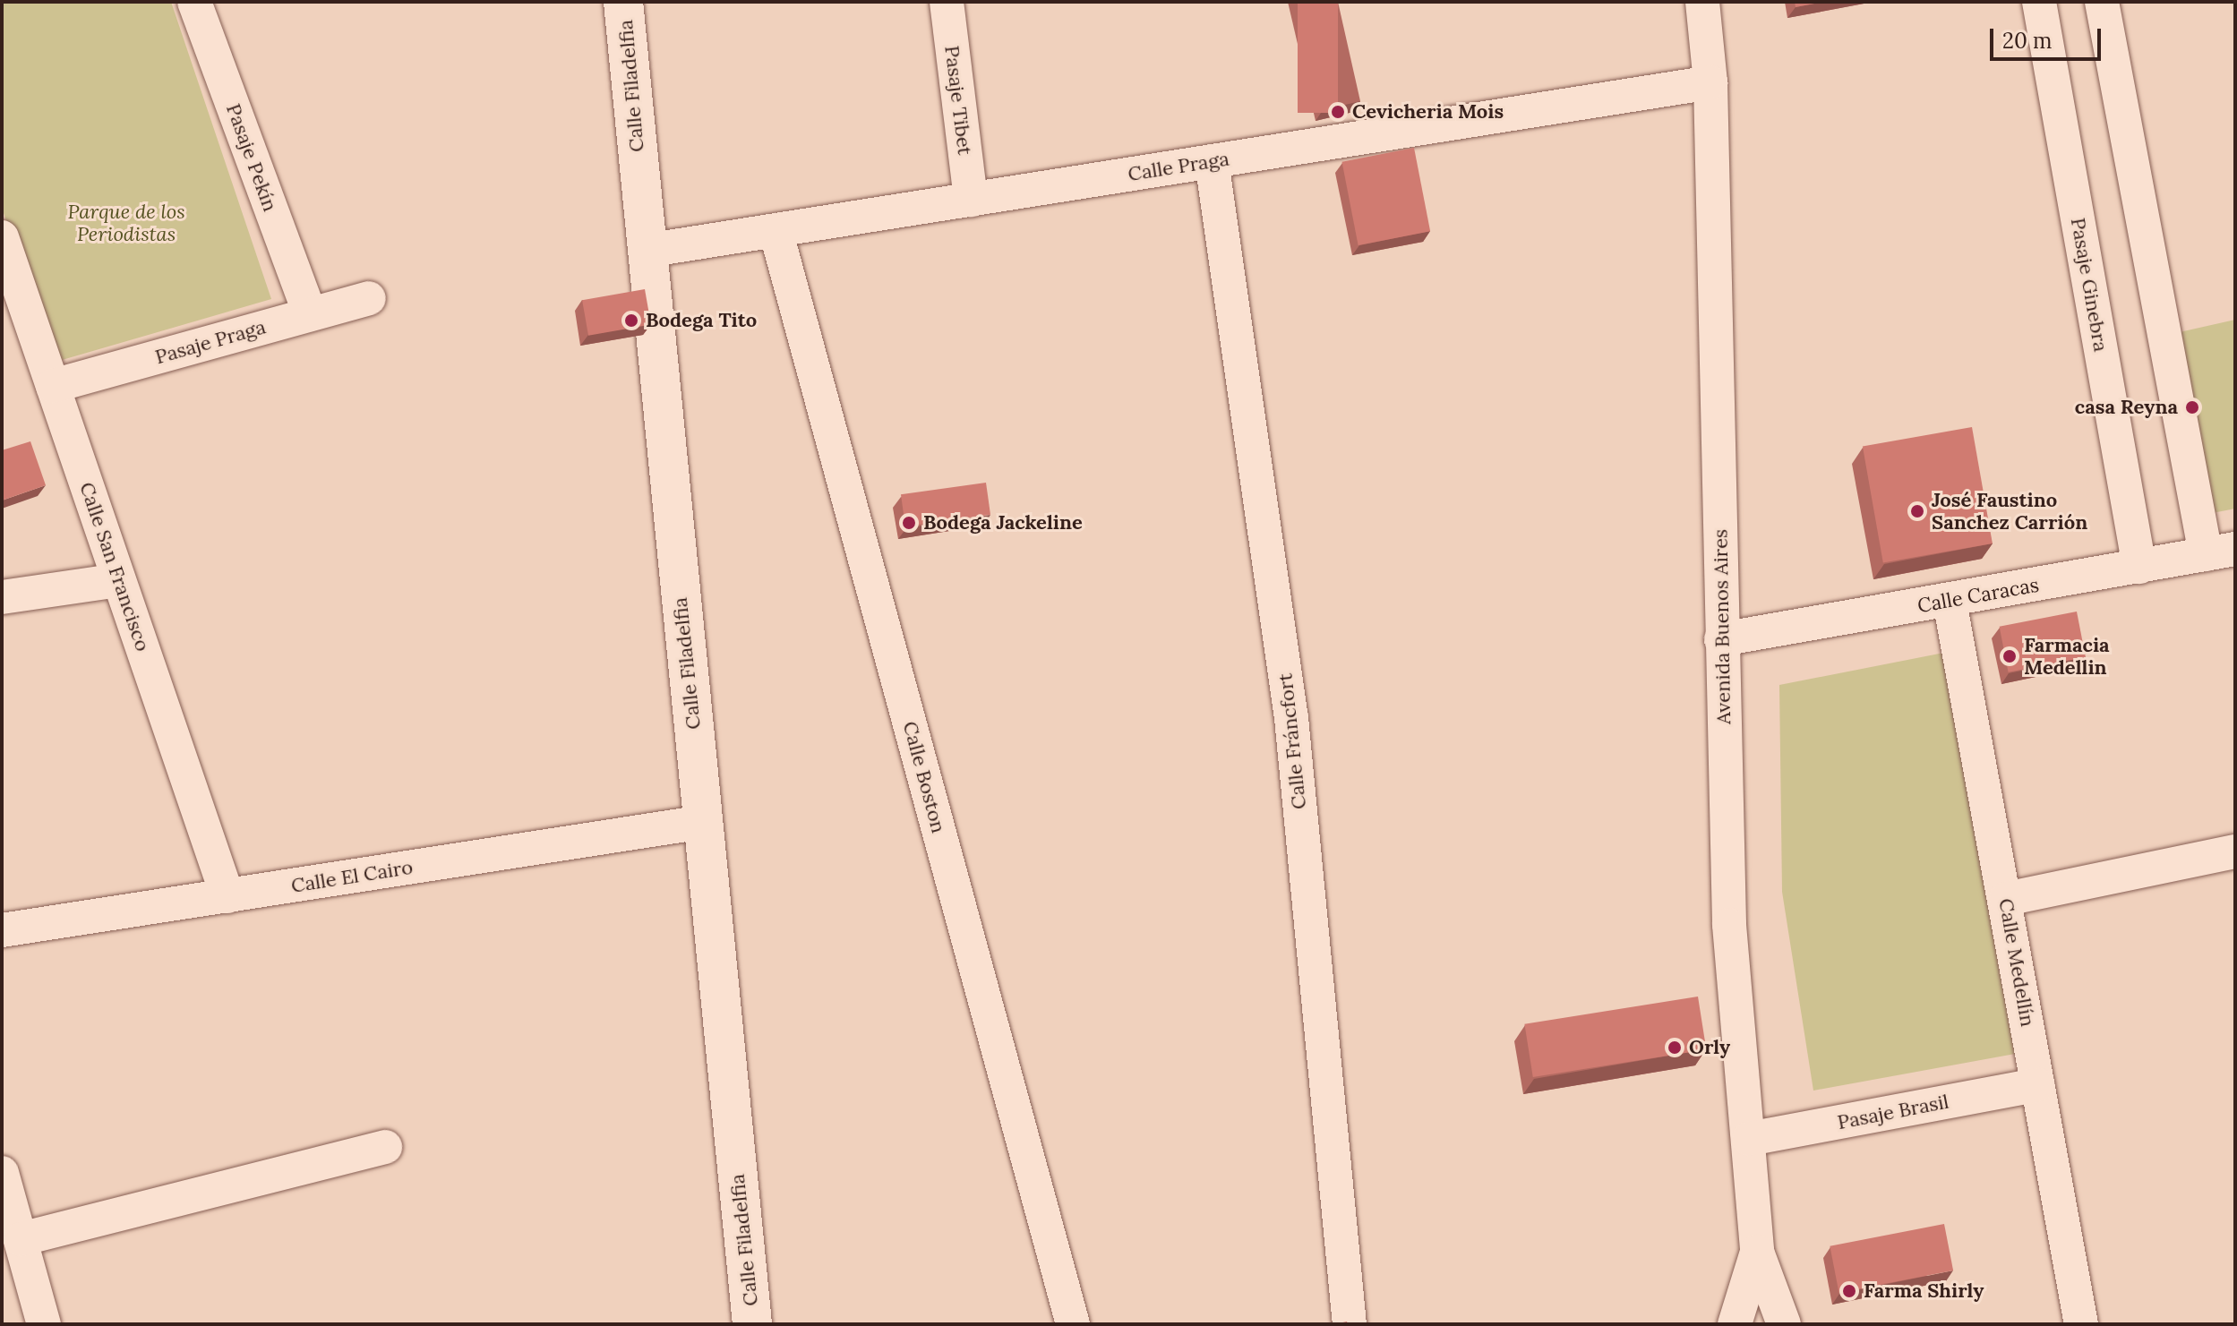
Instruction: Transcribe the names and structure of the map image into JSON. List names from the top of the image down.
{
  "streets": {
    "street": [
      "Calle Filadelfia",
      "Pasaje Tibet",
      "Pasaje Pekín",
      "Calle Praga",
      "Pasaje Ginebra",
      "Pasaje Praga",
      "Calle San Francisco",
      "Calle Caracas",
      "Avenida Buenos Aires",
      "Calle Fráncfort",
      "Calle Boston",
      "Calle El Cairo",
      "Calle Medellín",
      "Pasaje Brasil"
    ]
  },
  "crossings": [
    ["Calle Filadelfia", "Calle Praga"],
    ["Calle Filadelfia", "Calle El Cairo"],
    ["Pasaje Tibet", "Calle Praga"],
    ["Pasaje Pekín", "Pasaje Praga"],
    ["Calle Praga", "Avenida Buenos Aires"],
    ["Calle Praga", "Calle Fráncfort"],
    ["Calle Praga", "Calle Boston"],
    ["Pasaje Ginebra", "Calle Caracas"],
    ["Pasaje Praga", "Calle San Francisco"],
    ["Calle San Francisco", "Calle El Cairo"],
    ["Calle Caracas", "Avenida Buenos Aires"],
    ["Calle Caracas", "Calle Medellín"],
    ["Avenida Buenos Aires", "Pasaje Brasil"],
    ["Calle Medellín", "Pasaje Brasil"]
  ],
  "parks": ["Parque de los Periodistas"],
  "places": [
    "Cevicheria Mois",
    "Bodega Tito",
    "casa Reyna",
    "José Faustino Sanchez Carrión",
    "Bodega Jackeline",
    "Farmacia Medellin",
    "Orly",
    "Farma Shirly"
  ],
  "scale_bar": "20 m"
}
